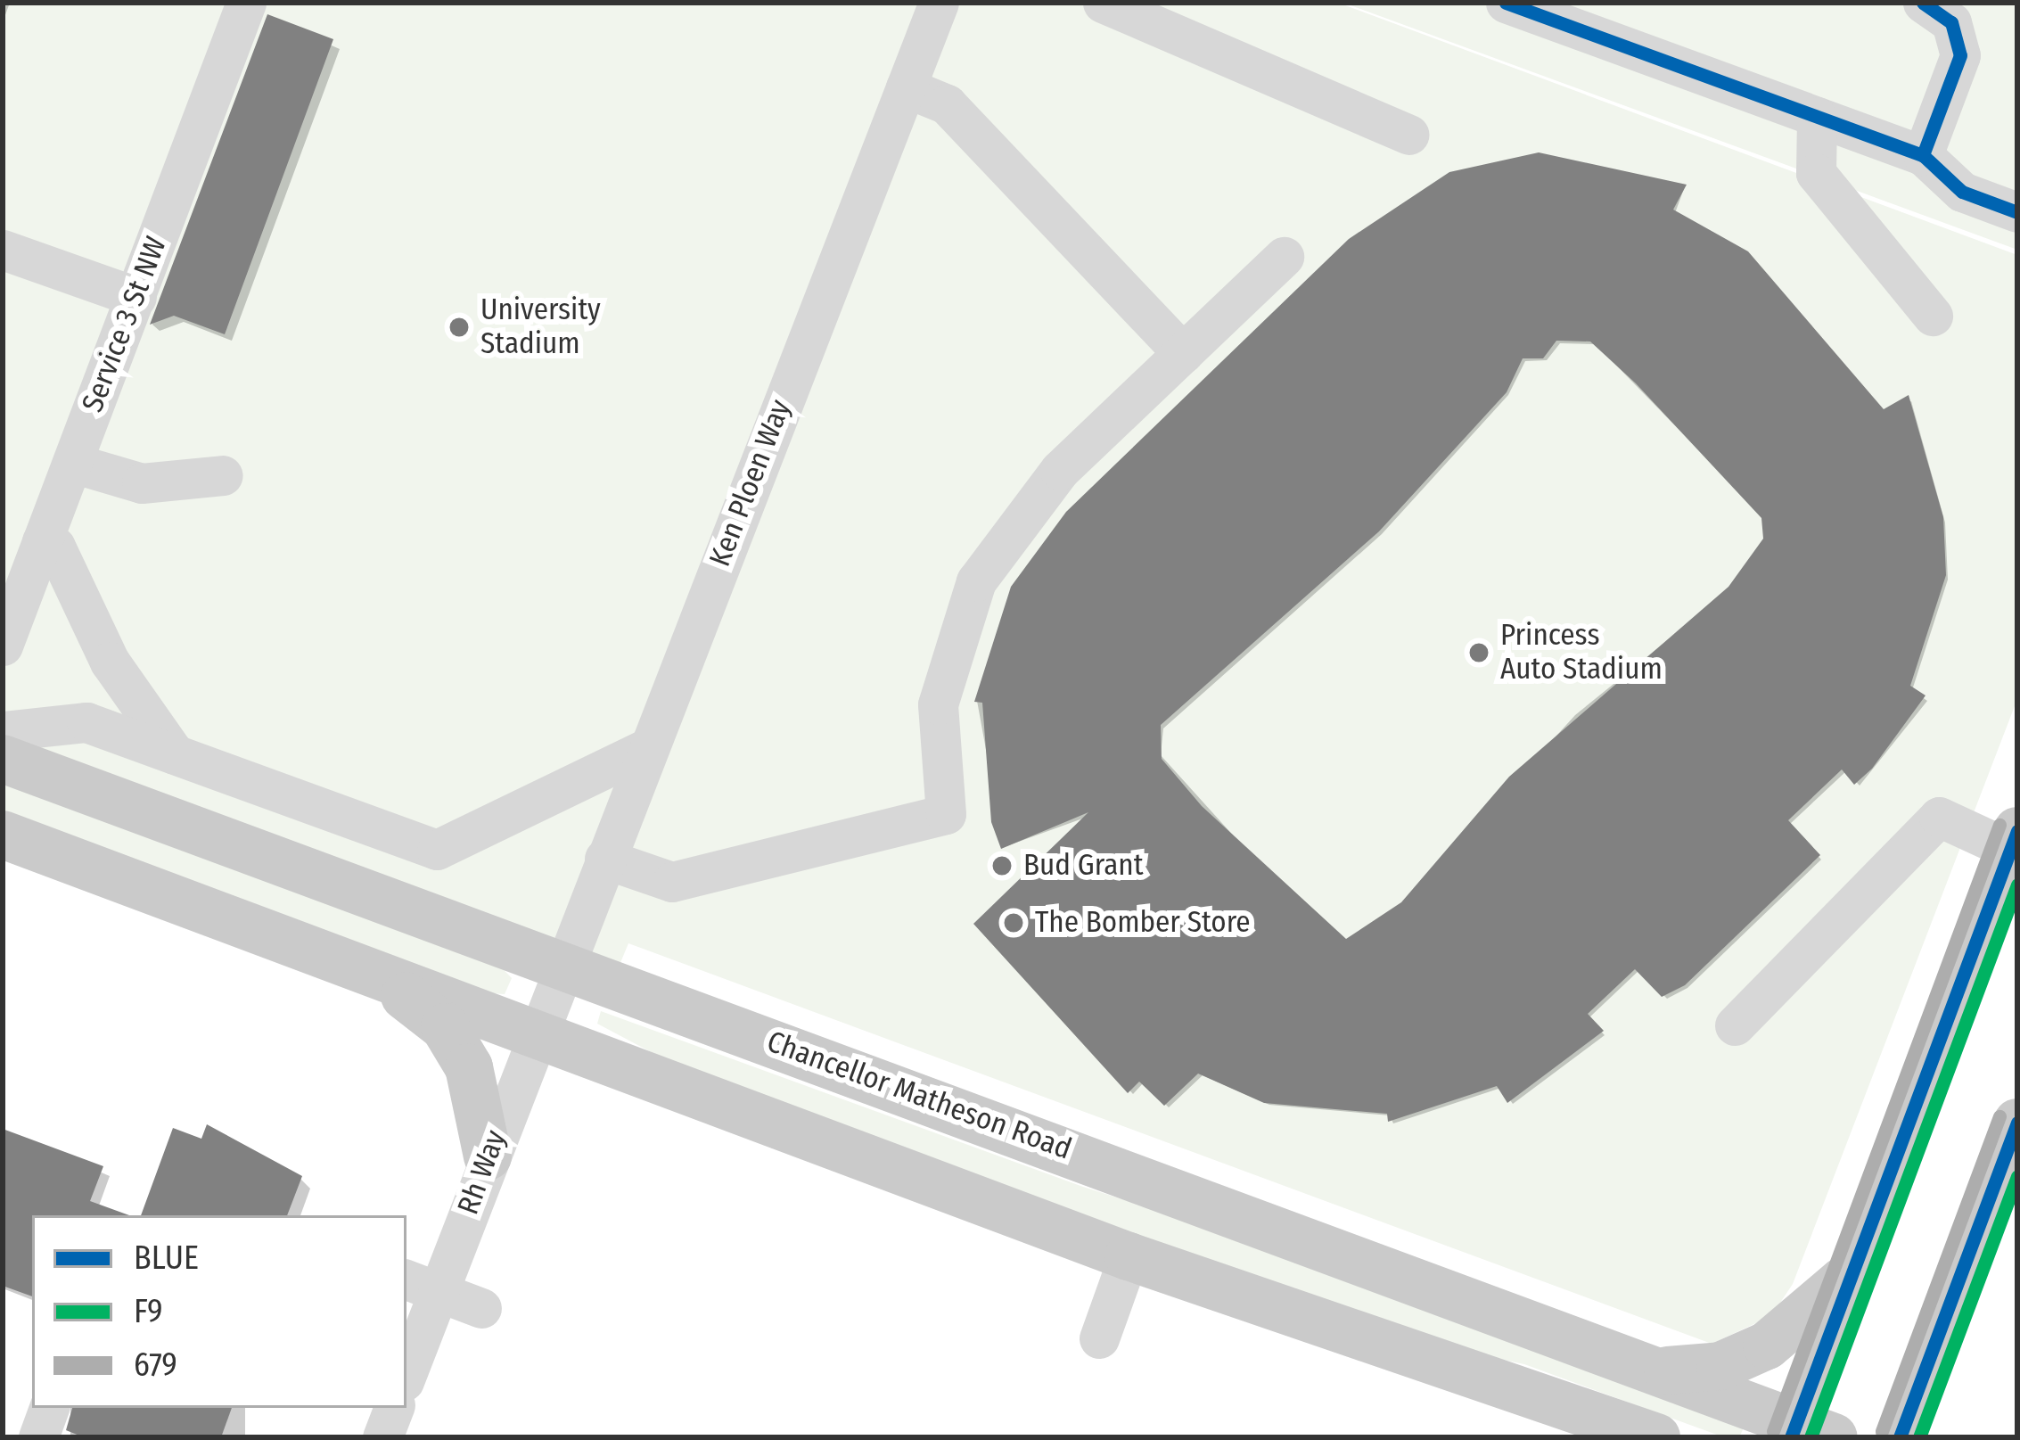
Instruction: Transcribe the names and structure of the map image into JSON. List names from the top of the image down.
{
  "streets": {
    "main road": ["Chancellor Matheson Road"],
    "street": ["Service 3 St NW", "Ken Ploen Way", "Rh Way"]
  },
  "crossings": [
    ["Ken Ploen Way", "Chancellor Matheson Road"],
    ["Ken Ploen Way", "Rh Way"],
    ["Chancellor Matheson Road", "Rh Way"]
  ],
  "places": [
    "University Stadium",
    "Princess Auto Stadium",
    "Bud Grant",
    "The Bomber Store"
  ],
  "lines": ["transit line BLUE", "transit line 679", "transit line F9"],
  "legend": ["BLUE", "F9", "679"]
}
